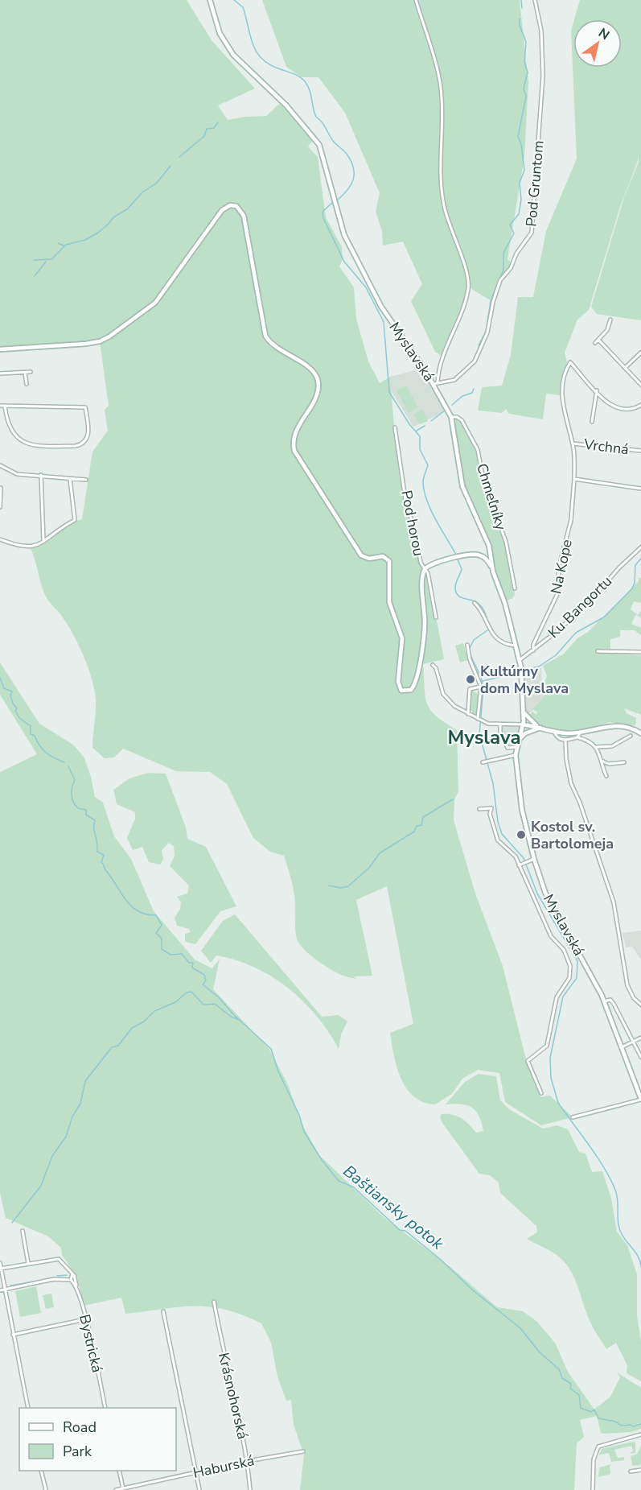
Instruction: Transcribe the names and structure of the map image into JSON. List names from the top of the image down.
{
  "streets": {
    "street": [
      "Pod Gruntom",
      "Myslavská",
      "Vrchná",
      "Chmeľníky",
      "Pod horou",
      "Na Kope",
      "Ku Bangortu",
      "Bystrická",
      "Krásnohorská",
      "Haburská"
    ]
  },
  "crossings": [
    ["Pod Gruntom", "Myslavská"],
    ["Myslavská", "Chmeľníky"],
    ["Myslavská", "Ku Bangortu"],
    ["Vrchná", "Na Kope"],
    ["Na Kope", "Ku Bangortu"],
    ["Krásnohorská", "Haburská"]
  ],
  "districts": ["Myslava"],
  "water": ["Baštiansky potok"],
  "places": ["Kultúrny dom Myslava", "Kostol sv. Bartolomeja"],
  "legend": ["Road", "Park"],
  "north": "top right"
}
